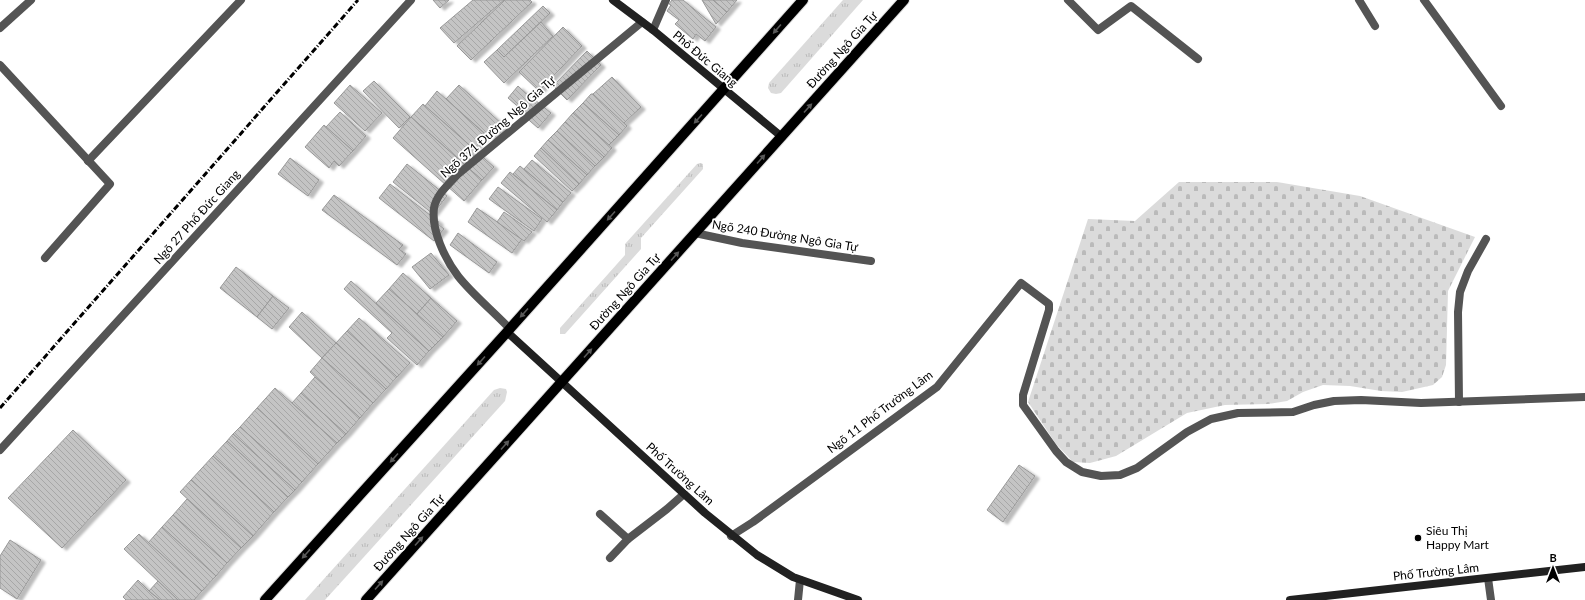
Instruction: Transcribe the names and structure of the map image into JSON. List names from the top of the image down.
{
  "streets": {
    "main road": ["Đường Ngô Gia Tự", "Phố Đức Giang", "Phố Trường Lâm"],
    "street": [
      "Ngõ 371 Đường Ngô Gia Tự",
      "Ngõ 27 Phố Đức Giang",
      "Ngõ 240 Đường Ngô Gia Tự",
      "Ngõ 11 Phố Trường Lâm"
    ]
  },
  "crossings": [
    ["Đường Ngô Gia Tự", "Phố Đức Giang"],
    ["Đường Ngô Gia Tự", "Ngõ 240 Đường Ngô Gia Tự"],
    ["Đường Ngô Gia Tự", "Phố Trường Lâm"],
    ["Phố Đức Giang", "Ngõ 371 Đường Ngô Gia Tự"],
    ["Ngõ 371 Đường Ngô Gia Tự", "Phố Trường Lâm"],
    ["Ngõ 11 Phố Trường Lâm", "Phố Trường Lâm"]
  ],
  "places": ["Siêu Thị Happy Mart"],
  "north": "top"
}
